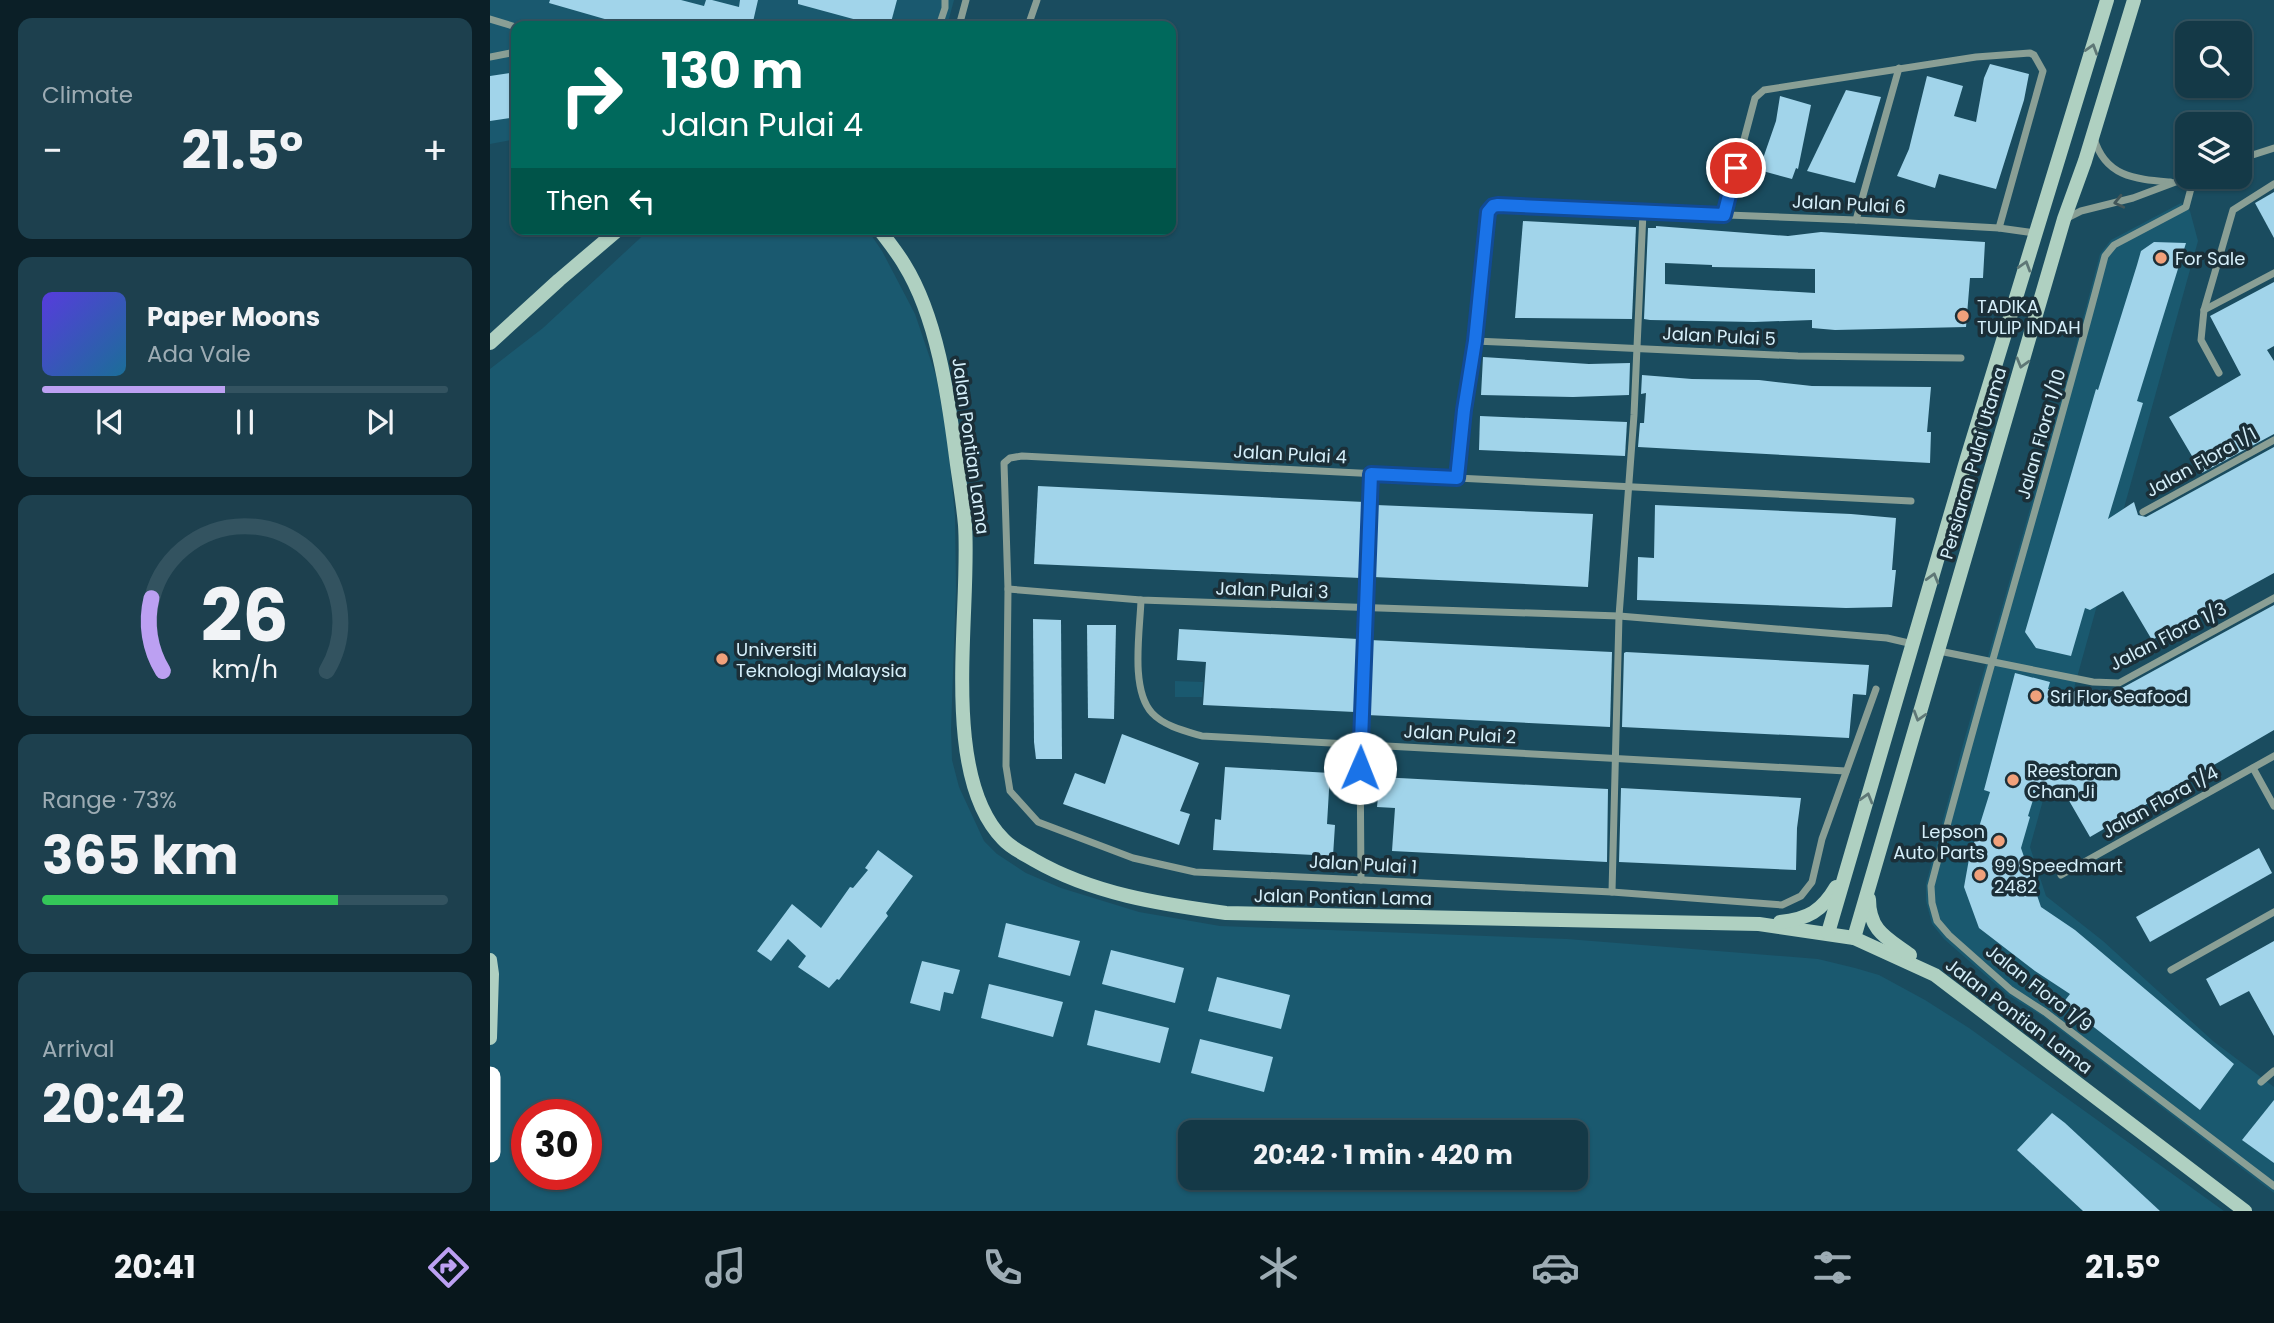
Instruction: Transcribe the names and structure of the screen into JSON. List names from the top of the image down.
{
  "streets": {
    "main road": ["Jalan Pontian Lama", "Persiaran Pulai Utama"],
    "street": [
      "Jalan Pulai 6",
      "Jalan Pulai 5",
      "Jalan Flora 1/10",
      "Jalan Pulai 4",
      "Jalan Flora 1/1",
      "Jalan Pulai 3",
      "Jalan Flora 1/3",
      "Jalan Pulai 2",
      "Jalan Flora 1/4",
      "Jalan Pulai 1",
      "Jalan Flora 1/9"
    ]
  },
  "crossings": [
    ["Jalan Pulai 6", "Jalan Pulai 5"],
    ["Jalan Pulai 6", "Persiaran Pulai Utama"],
    ["Jalan Flora 1/10", "Jalan Flora 1/3"],
    ["Jalan Flora 1/10", "Jalan Flora 1/9"],
    ["Jalan Pontian Lama", "Persiaran Pulai Utama"],
    ["Jalan Pulai 4", "Jalan Pulai 3"],
    ["Jalan Pulai 4", "Jalan Pulai 1"],
    ["Persiaran Pulai Utama", "Jalan Pulai 3"],
    ["Persiaran Pulai Utama", "Jalan Flora 1/3"],
    ["Jalan Pulai 3", "Jalan Pulai 2"],
    ["Jalan Pulai 3", "Jalan Pulai 1"],
    ["Jalan Flora 1/3", "Jalan Flora 1/9"],
    ["Jalan Pulai 2", "Jalan Pulai 1"]
  ],
  "places": [
    "For Sale",
    "TADIKA TULIP INDAH",
    "Universiti Teknologi Malaysia",
    "Sri Flor Seafood",
    "Reestoran Chan Ji",
    "Lepson Auto Parts",
    "99 Speedmart 2482"
  ],
  "page": {
    "tile": [
      "Climate",
      ["Range · 73%", "365 km"],
      ["Arrival", "20:42"]
    ],
    "turn": ["130 m", "Jalan Pulai 4"],
    "heat": ["−", "21.5°", "+"],
    "then": "Then",
    "song": ["Paper Moons", "Ada Vale"],
    "limit": "30",
    "trip": "20:42 · 1 min · 420 m",
    "tabs": ["20:41", "21.5°"],
    "gauge": ["26", "km/h"]
  }
}
